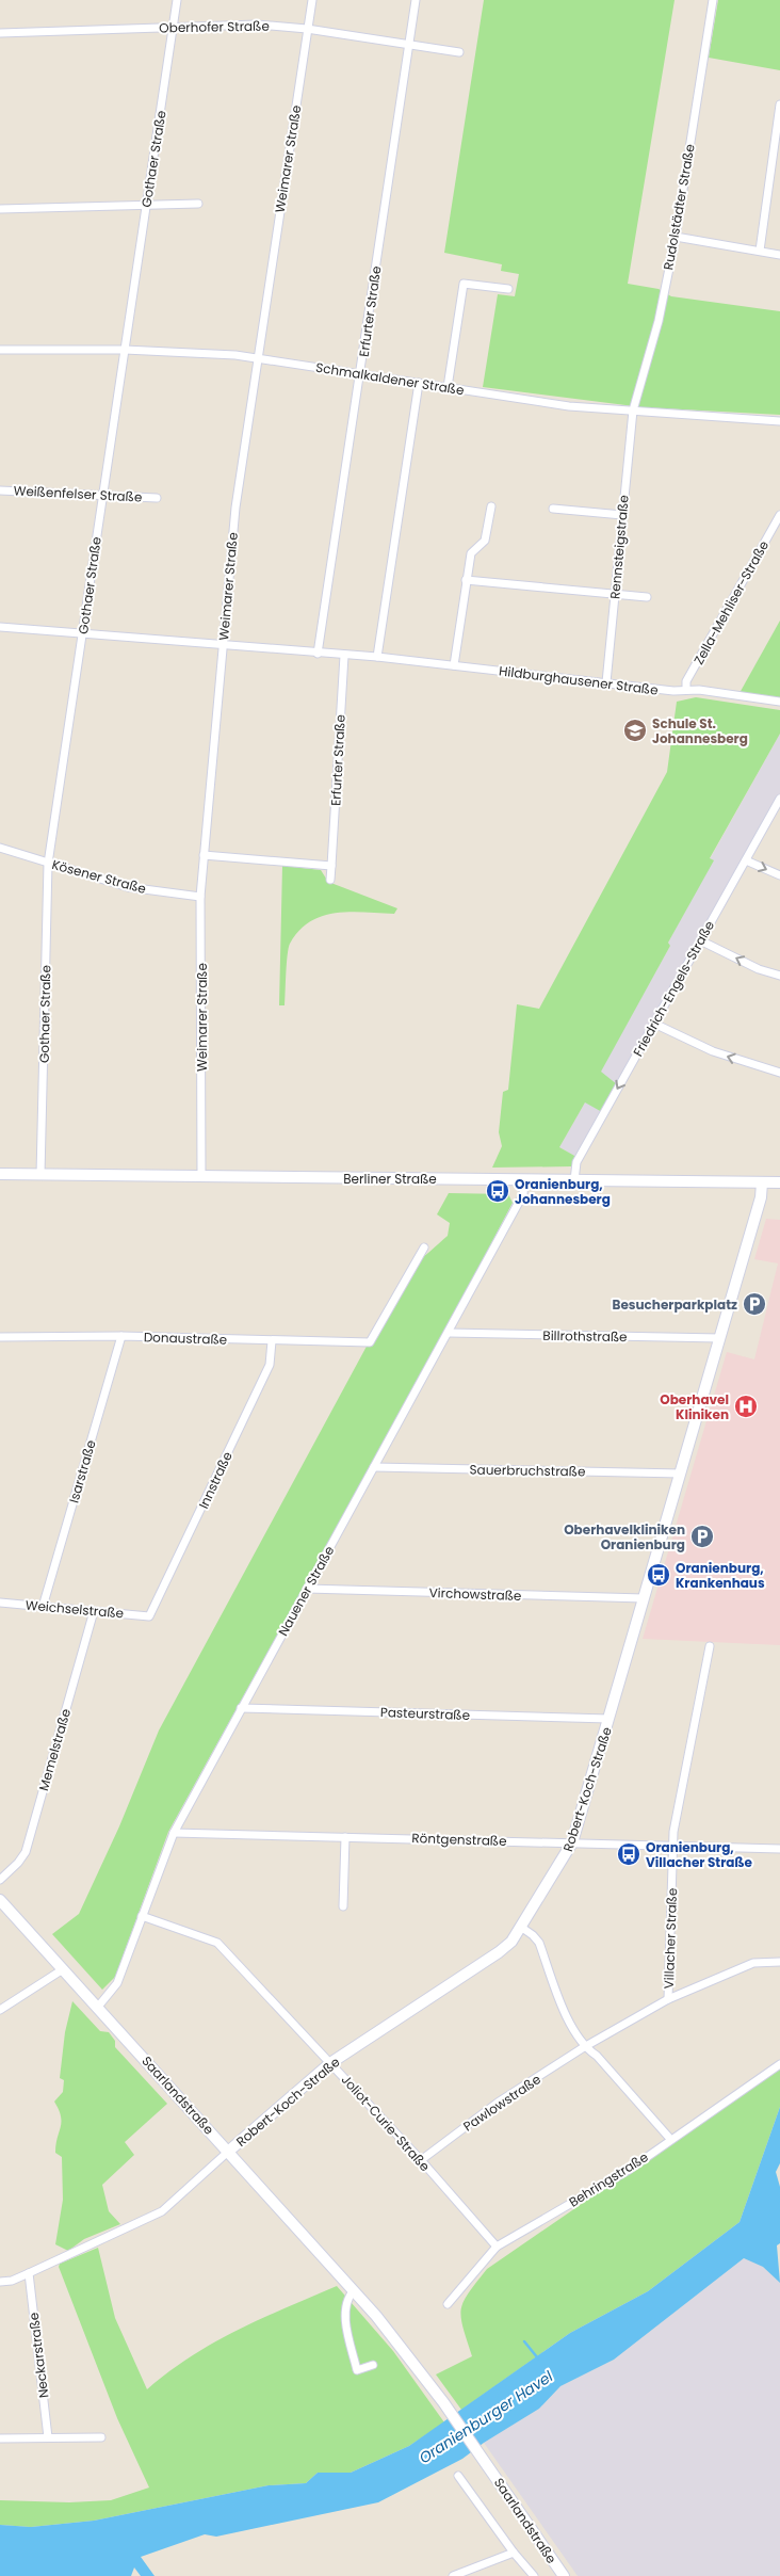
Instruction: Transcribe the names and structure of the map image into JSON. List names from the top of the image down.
{
  "streets": {
    "street": [
      "Oberhofer Straße",
      "Gothaer Straße",
      "Weimarer Straße",
      "Rudolstädter Straße",
      "Erfurter Straße",
      "Schmalkaldener Straße",
      "Weißenfelser Straße",
      "Rennsteigstraße",
      "Zella-Mehliser-Straße",
      "Hildburghausener Straße",
      "Kösener Straße",
      "Friedrich-Engels-Straße",
      "Berliner Straße",
      "Billrothstraße",
      "Donaustraße",
      "Sauerbruchstraße",
      "Isarstraße",
      "Innstraße",
      "Nauener Straße",
      "Virchowstraße",
      "Weichselstraße",
      "Pasteurstraße",
      "Memelstraße",
      "Robert-Koch-Straße",
      "Röntgenstraße",
      "Villacher Straße",
      "Saarlandstraße",
      "Pawlowstraße",
      "Joliot-Curie-Straße",
      "Behringstraße",
      "Neckarstraße"
    ]
  },
  "crossings": [
    ["Oberhofer Straße", "Gothaer Straße"],
    ["Oberhofer Straße", "Weimarer Straße"],
    ["Oberhofer Straße", "Erfurter Straße"],
    ["Gothaer Straße", "Schmalkaldener Straße"],
    ["Gothaer Straße", "Weißenfelser Straße"],
    ["Gothaer Straße", "Hildburghausener Straße"],
    ["Gothaer Straße", "Kösener Straße"],
    ["Gothaer Straße", "Berliner Straße"],
    ["Weimarer Straße", "Schmalkaldener Straße"],
    ["Weimarer Straße", "Hildburghausener Straße"],
    ["Weimarer Straße", "Kösener Straße"],
    ["Weimarer Straße", "Berliner Straße"],
    ["Rudolstädter Straße", "Schmalkaldener Straße"],
    ["Rudolstädter Straße", "Rennsteigstraße"],
    ["Erfurter Straße", "Schmalkaldener Straße"],
    ["Erfurter Straße", "Hildburghausener Straße"],
    ["Schmalkaldener Straße", "Rennsteigstraße"],
    ["Rennsteigstraße", "Hildburghausener Straße"],
    ["Zella-Mehliser-Straße", "Hildburghausener Straße"],
    ["Friedrich-Engels-Straße", "Berliner Straße"],
    ["Berliner Straße", "Nauener Straße"],
    ["Berliner Straße", "Robert-Koch-Straße"],
    ["Billrothstraße", "Nauener Straße"],
    ["Billrothstraße", "Robert-Koch-Straße"],
    ["Donaustraße", "Isarstraße"],
    ["Donaustraße", "Innstraße"],
    ["Sauerbruchstraße", "Nauener Straße"],
    ["Sauerbruchstraße", "Robert-Koch-Straße"],
    ["Isarstraße", "Weichselstraße"],
    ["Innstraße", "Weichselstraße"],
    ["Nauener Straße", "Virchowstraße"],
    ["Nauener Straße", "Pasteurstraße"],
    ["Nauener Straße", "Röntgenstraße"],
    ["Nauener Straße", "Saarlandstraße"],
    ["Nauener Straße", "Joliot-Curie-Straße"],
    ["Virchowstraße", "Robert-Koch-Straße"],
    ["Weichselstraße", "Memelstraße"],
    ["Pasteurstraße", "Robert-Koch-Straße"],
    ["Robert-Koch-Straße", "Röntgenstraße"],
    ["Robert-Koch-Straße", "Saarlandstraße"],
    ["Robert-Koch-Straße", "Joliot-Curie-Straße"],
    ["Robert-Koch-Straße", "Neckarstraße"],
    ["Villacher Straße", "Pawlowstraße"],
    ["Pawlowstraße", "Joliot-Curie-Straße"],
    ["Joliot-Curie-Straße", "Behringstraße"]
  ],
  "one_way": ["Friedrich-Engels-Straße"],
  "water": ["Oranienburger Havel"],
  "places": {
    "school or university": ["Schule St. Johannesberg"],
    "bus stop": ["Oranienburg, Johannesberg", "Oranienburg, Krankenhaus", "Oranienburg, Villacher Straße"],
    "parking": ["Besucherparkplatz", "Oberhavelkliniken Oranienburg"],
    "hospital": ["Oberhavel Kliniken"]
  }
}
